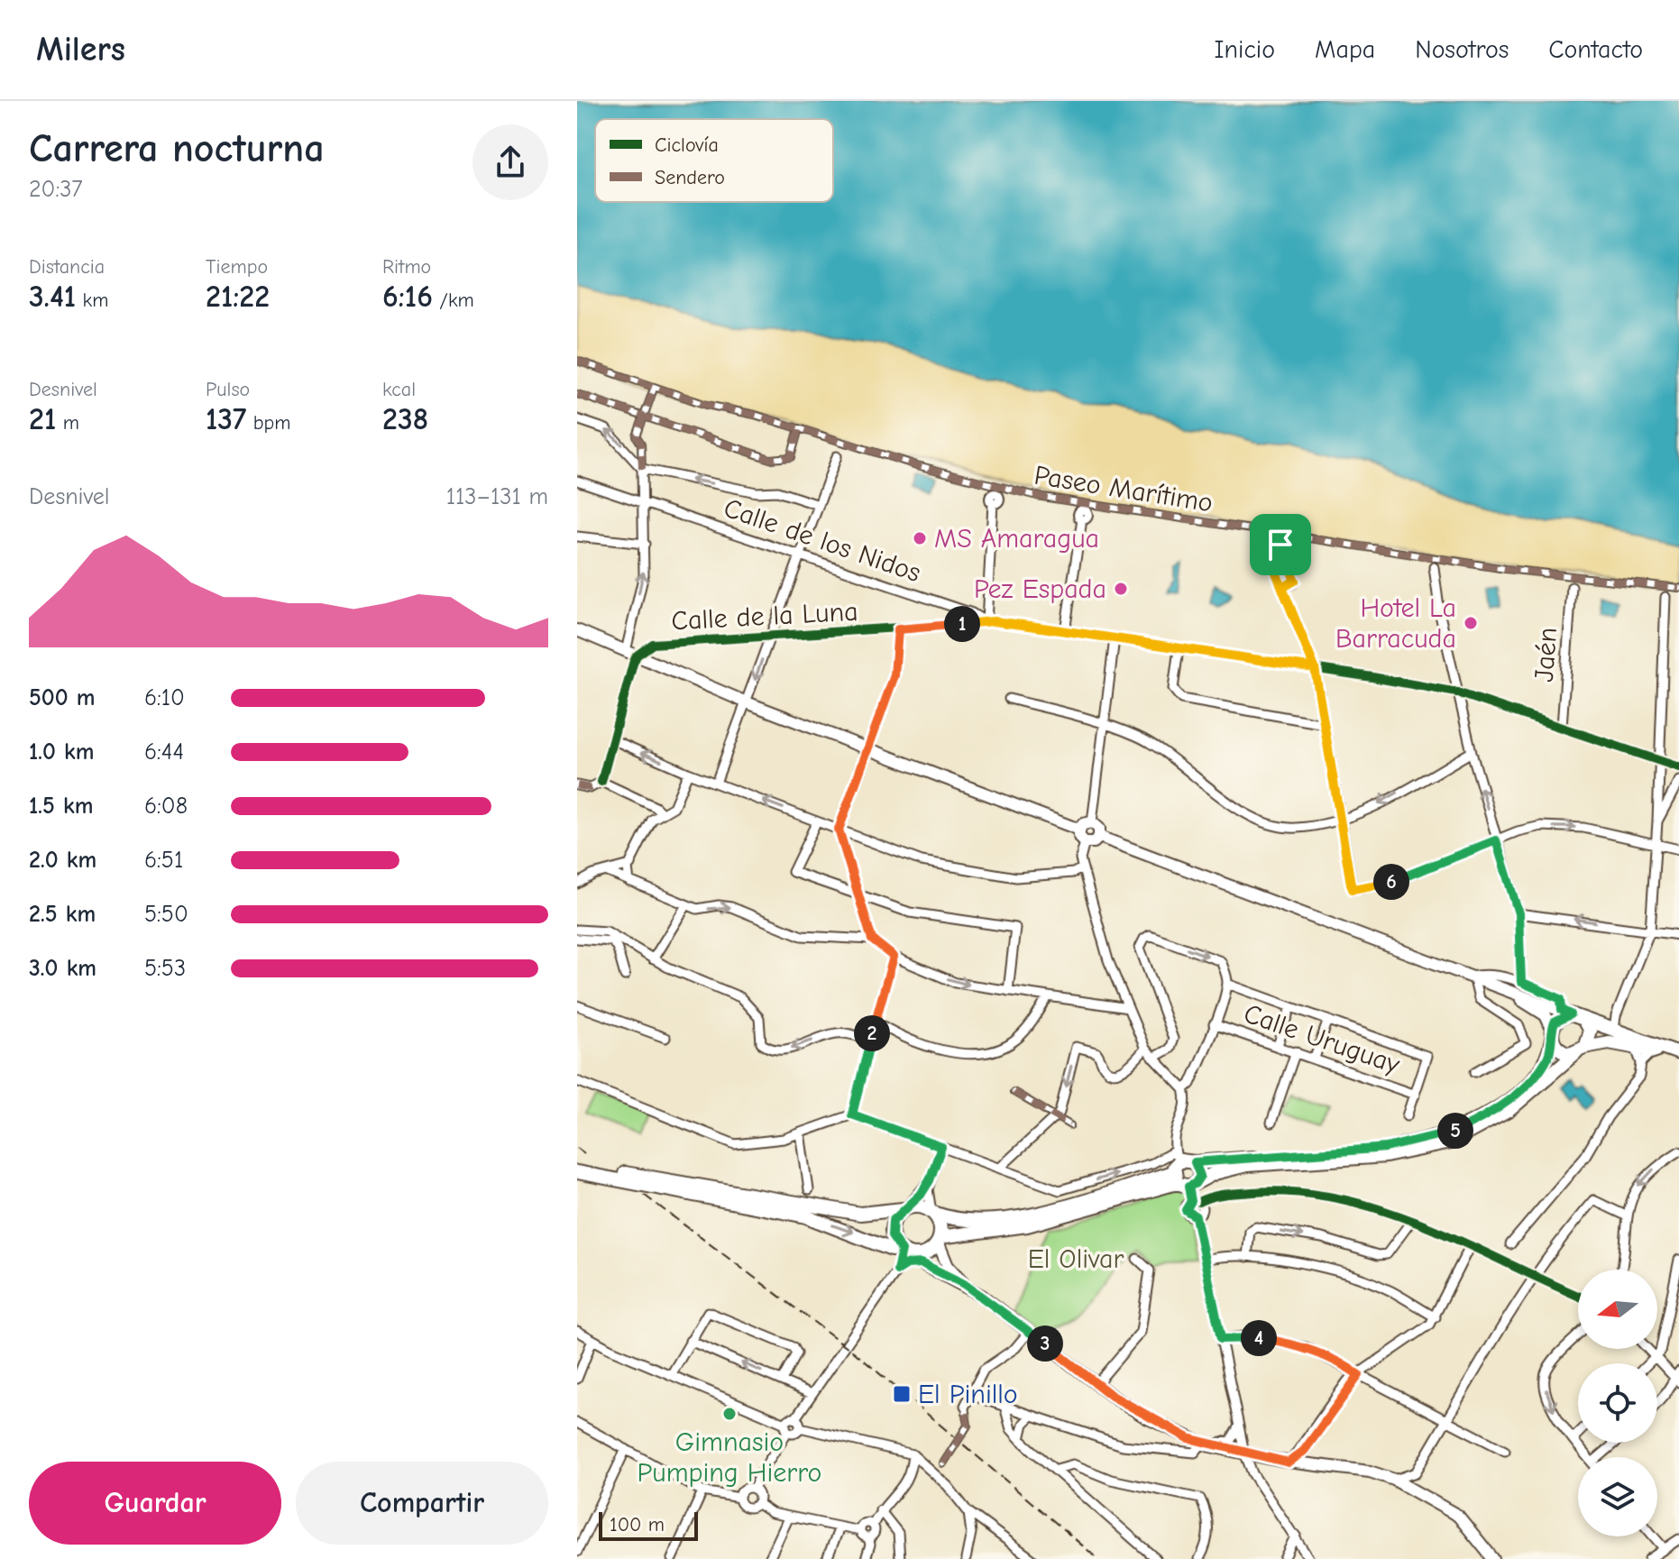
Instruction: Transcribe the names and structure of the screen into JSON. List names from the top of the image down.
{
  "streets": {
    "street": [
      "Paseo Marítimo",
      "Calle de los Nidos",
      "Calle de la Luna",
      "Jaén",
      "Calle Uruguay"
    ]
  },
  "crossings": [
    ["Calle de los Nidos", "Calle de la Luna"]
  ],
  "parks": ["El Olivar"],
  "places": {
    "other": [
      "MS Amaragua",
      "Pez Espada",
      "Hotel La Barracuda",
      "Gimnasio Pumping Hierro"
    ],
    "transit": ["El Pinillo"]
  },
  "legend": ["Ciclovía", "Sendero"],
  "scale_bar": "100 m",
  "north": "left",
  "page": {
    "header": "Milers",
    "nav": [
      "Inicio",
      "Mapa",
      "Nosotros",
      "Contacto"
    ],
    "heading": ["Carrera nocturna", "20:37"],
    "stats": [
      ["Distancia", "3.41 km"],
      ["Tiempo", "21:22"],
      ["Ritmo", "6:16 /km"],
      ["Desnivel", "21 m"],
      ["Pulso", "137 bpm"],
      ["kcal", "238"]
    ],
    "chart": ["Desnivel", "113–131 m"],
    "pins": [
      "1",
      "6",
      "2",
      "5",
      "4",
      "3"
    ],
    "list": [
      {
        "name": "500 m",
        "note": "6:10"
      },
      {
        "name": "1.0 km",
        "note": "6:44"
      },
      {
        "name": "1.5 km",
        "note": "6:08"
      },
      {
        "name": "2.0 km",
        "note": "6:51"
      },
      {
        "name": "2.5 km",
        "note": "5:50"
      },
      {
        "name": "3.0 km",
        "note": "5:53"
      }
    ],
    "buttons": ["Guardar", "Compartir"],
    "scale": "100 m"
  }
}
